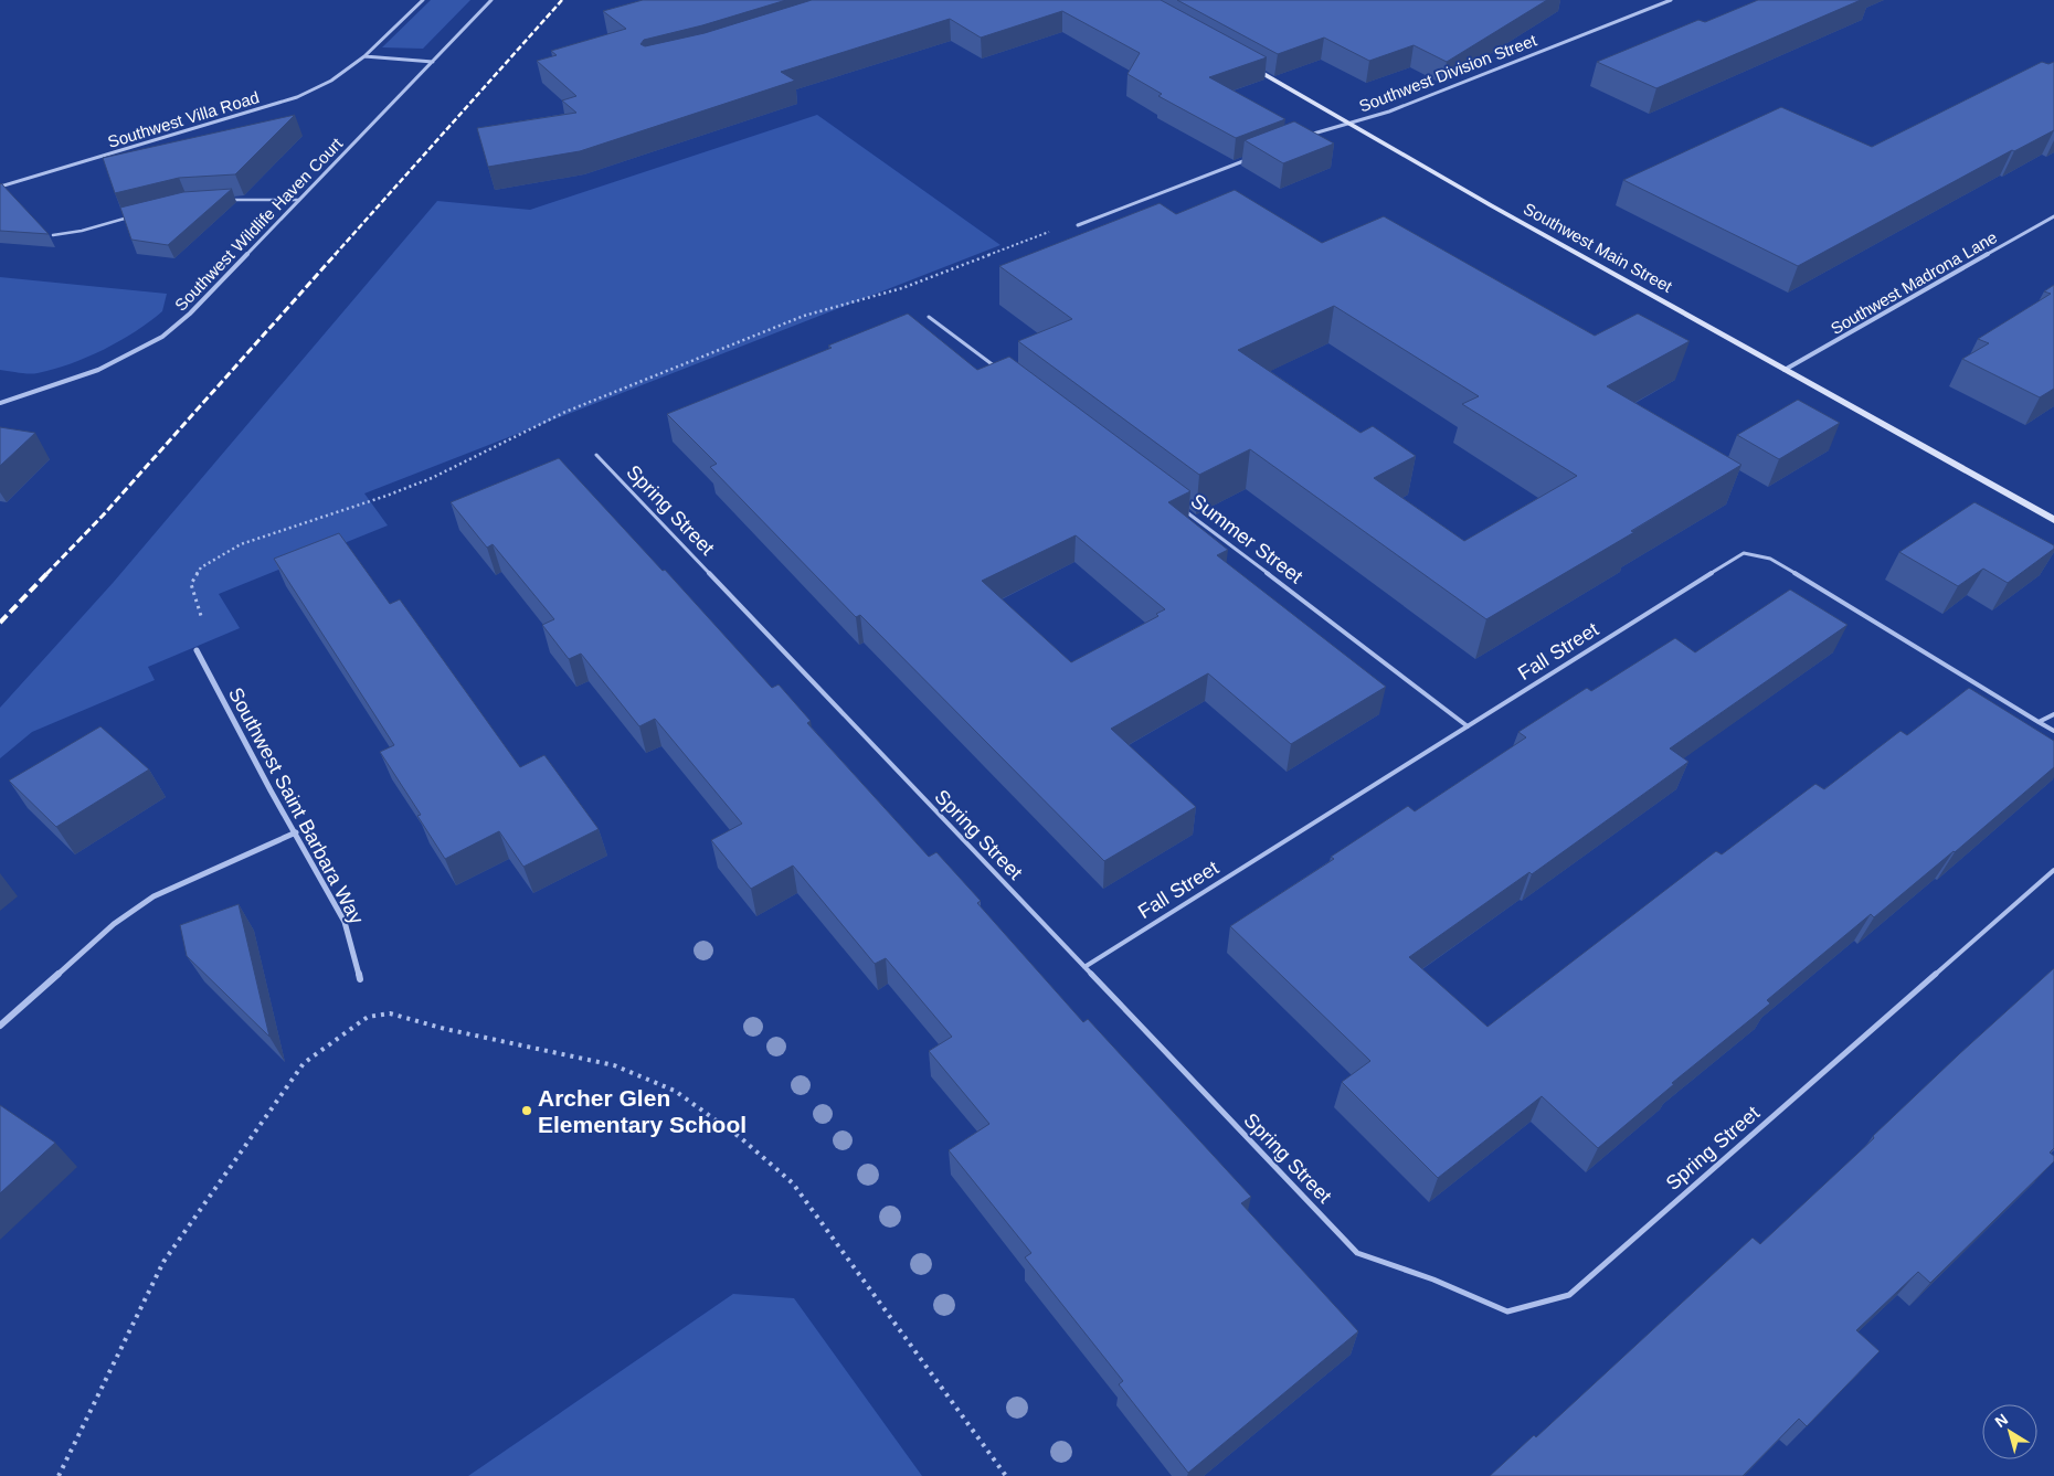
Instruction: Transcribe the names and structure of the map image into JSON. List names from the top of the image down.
{
  "streets": {
    "street": [
      "Southwest Division Street",
      "Southwest Villa Road",
      "Southwest Wildlife Haven Court",
      "Southwest Main Street",
      "Southwest Madrona Lane",
      "Southwest Saint Barbara Way"
    ],
    "lane": ["Spring Street", "Summer Street", "Fall Street"]
  },
  "crossings": [
    ["Southwest Division Street", "Southwest Main Street"],
    ["Southwest Main Street", "Southwest Madrona Lane"],
    ["Spring Street", "Fall Street"],
    ["Summer Street", "Fall Street"]
  ],
  "places": ["Archer Glen Elementary School"],
  "north": "top left"
}
